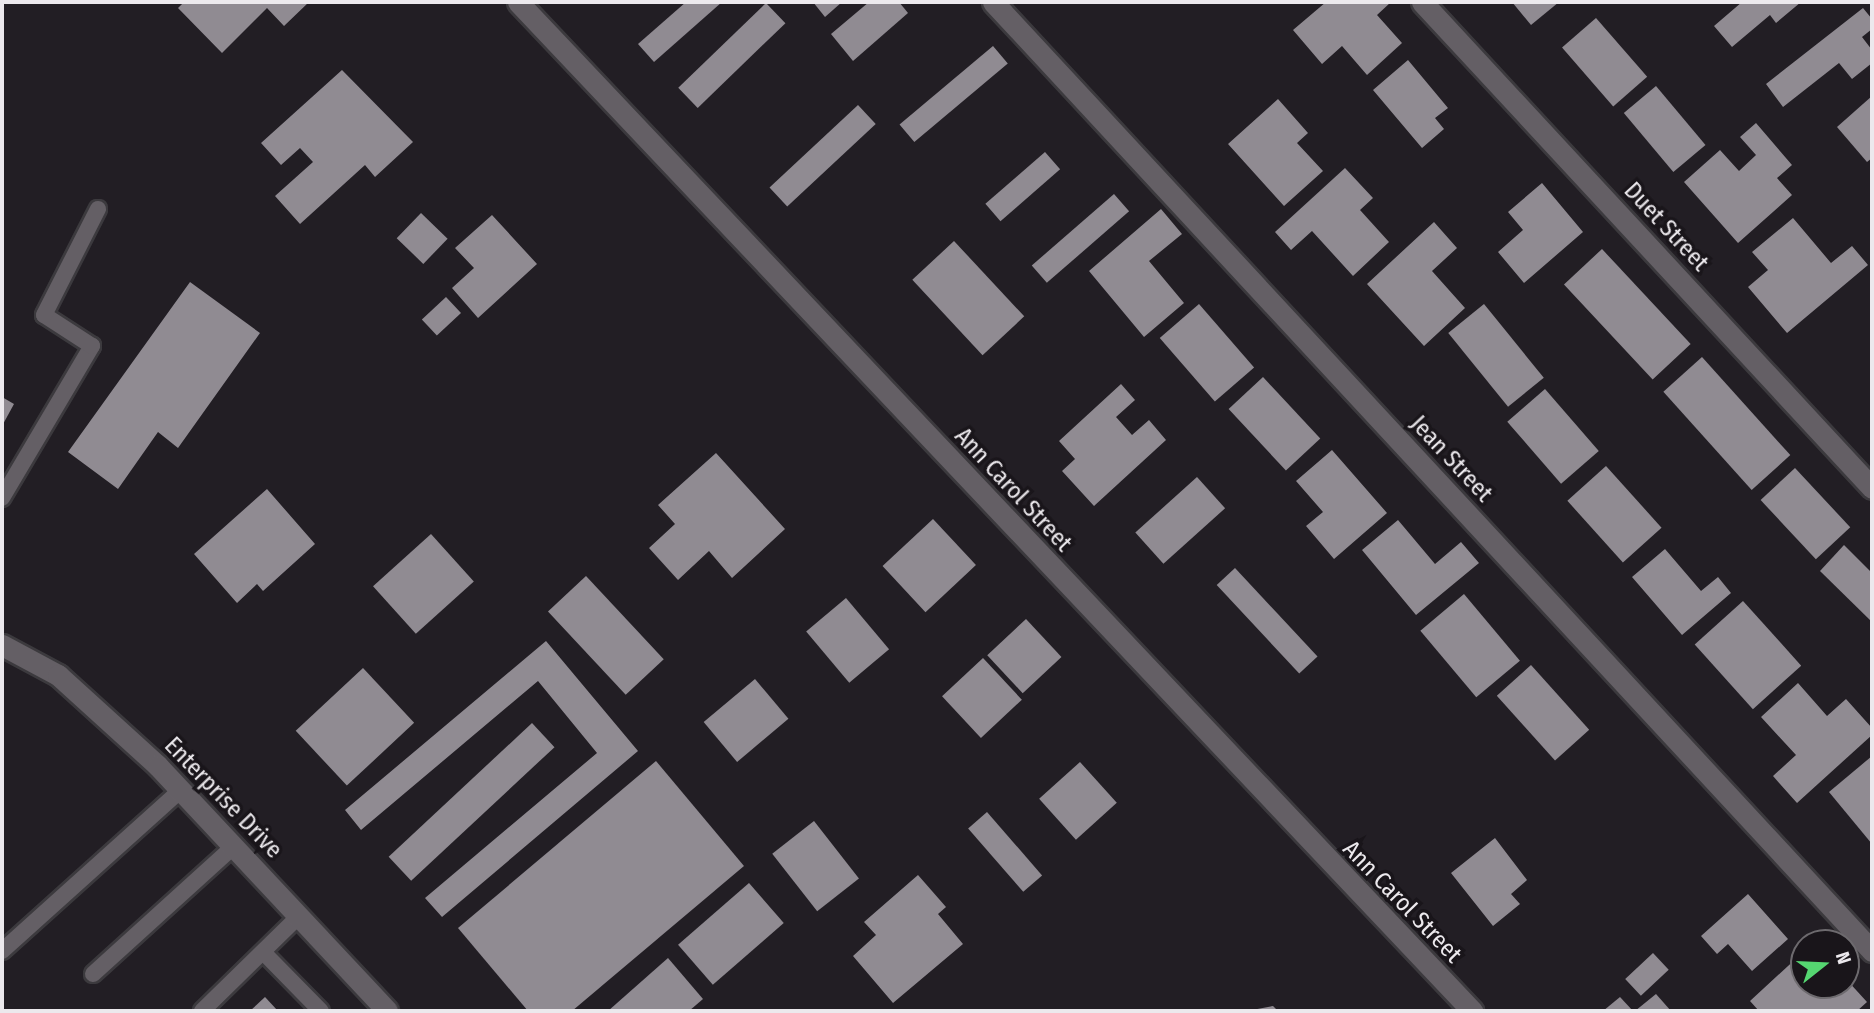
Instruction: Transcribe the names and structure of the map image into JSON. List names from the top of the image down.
{
  "streets": {
    "street": [
      "Duet Street",
      "Jean Street",
      "Ann Carol Street",
      "Enterprise Drive"
    ]
  },
  "north": "right"
}
